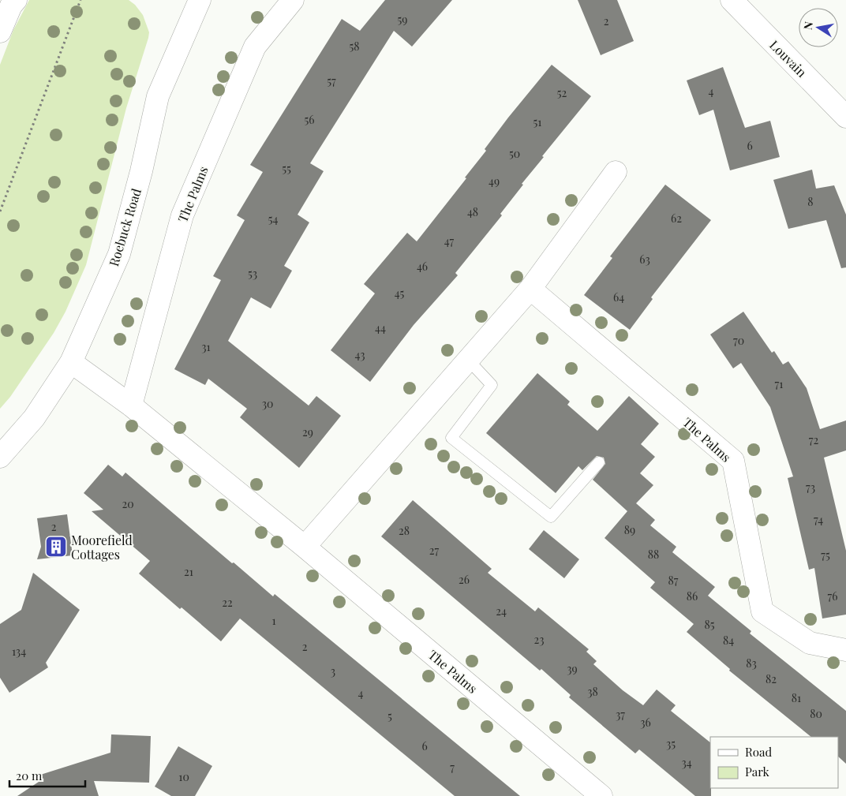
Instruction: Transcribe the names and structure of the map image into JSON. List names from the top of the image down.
{
  "streets": {
    "street": ["Louvain", "The Palms", "Roebuck Road"]
  },
  "crossings": [
    ["The Palms", "Roebuck Road"]
  ],
  "places": {
    "building": ["Moorefield Cottages"]
  },
  "house_numbers": [
    "59",
    "2",
    "58",
    "57",
    "4",
    "52",
    "56",
    "51",
    "6",
    "50",
    "55",
    "49",
    "8",
    "48",
    "62",
    "54",
    "47",
    "63",
    "46",
    "53",
    "45",
    "64",
    "44",
    "70",
    "31",
    "43",
    "71",
    "30",
    "29",
    "72",
    "73",
    "20",
    "74",
    "2",
    "89",
    "28",
    "27",
    "88",
    "75",
    "21",
    "26",
    "87",
    "86",
    "76",
    "22",
    "24",
    "1",
    "85",
    "23",
    "84",
    "2",
    "134",
    "83",
    "39",
    "3",
    "82",
    "38",
    "4",
    "81",
    "80",
    "37",
    "5",
    "36",
    "35",
    "6",
    "34",
    "7",
    "10"
  ],
  "legend": ["Road", "Park"],
  "scale_bar": "20 m",
  "north": "left"
}
